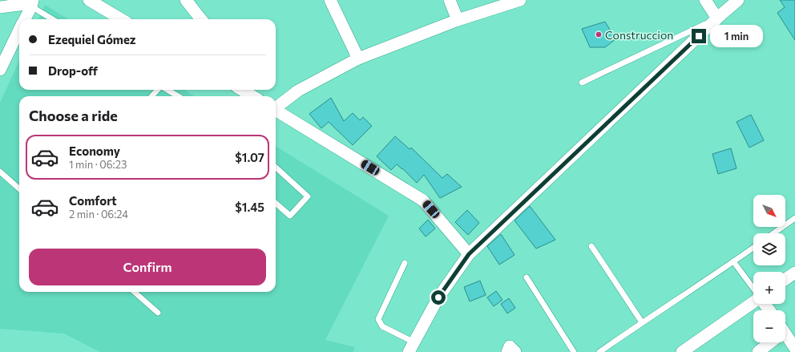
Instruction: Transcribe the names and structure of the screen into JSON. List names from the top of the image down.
{
  "places": ["Construccion"],
  "north": "bottom right",
  "page": {
    "banner": ["Ezequiel Gómez", "Drop-off"],
    "bubble": "1 min",
    "heading": "Choose a ride",
    "list": [
      {
        "name": "Economy",
        "note": "1 min · 06:23",
        "value": "$1.07"
      },
      {
        "name": "Comfort",
        "note": "2 min · 06:24",
        "value": "$1.45"
      }
    ],
    "map_buttons": ["+", "−"],
    "buttons": "Confirm"
  }
}
